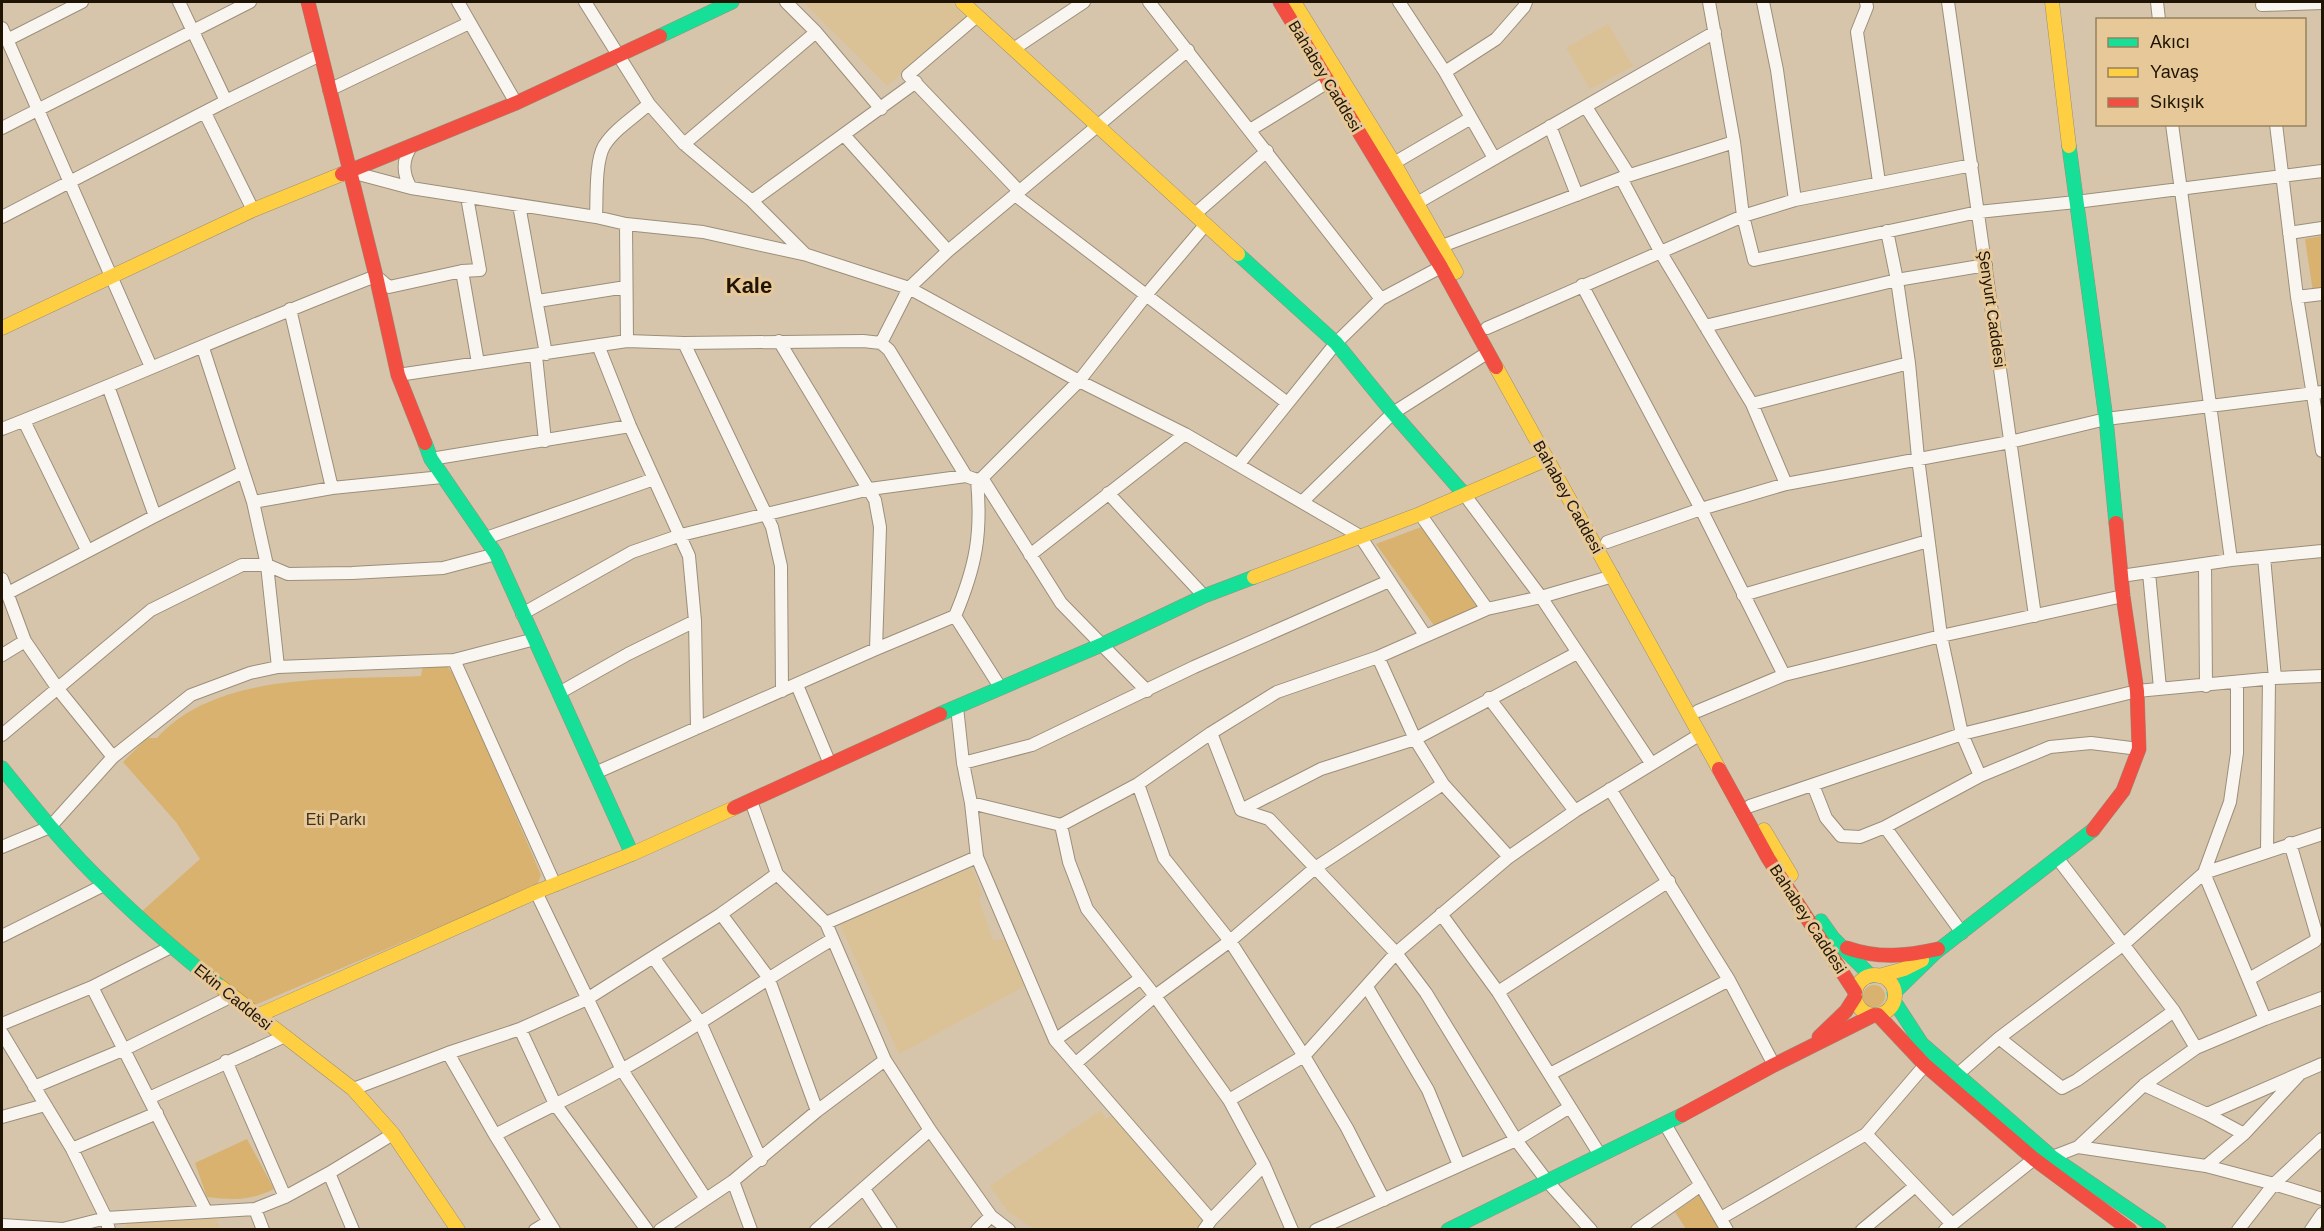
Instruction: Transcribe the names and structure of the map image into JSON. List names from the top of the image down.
{
  "streets": {
    "street": ["Bahabey Caddesi", "Şenyurt Caddesi", "Ekin Caddesi"]
  },
  "districts": ["Kale"],
  "parks": ["Eti Parkı"],
  "legend": ["Akıcı", "Yavaş", "Sıkışık"]
}
